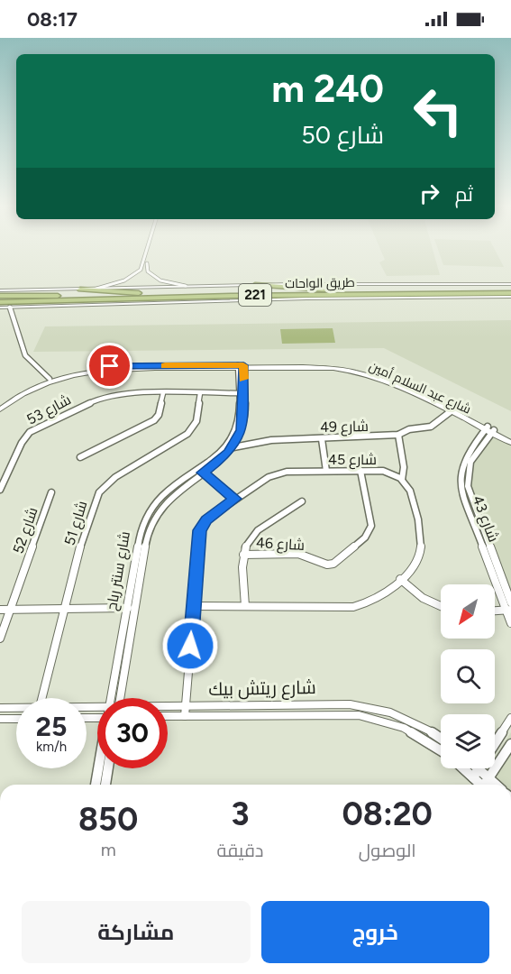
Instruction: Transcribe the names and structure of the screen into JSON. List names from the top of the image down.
{
  "streets": {
    "highway": ["طريق الواحات", "221"],
    "street": [
      "شارع عبد السلام أمين",
      "شارع 53",
      "شارع 49",
      "شارع 45",
      "شارع 43",
      "شارع 51",
      "شارع 52",
      "شارع 46",
      "شارع سنتر رباح",
      "شارع ريتش بيك"
    ]
  },
  "crossings": [
    ["شارع عبد السلام أمين", "شارع 49"],
    ["شارع عبد السلام أمين", "شارع 43"],
    ["شارع عبد السلام أمين", "شارع سنتر رباح"],
    ["شارع 53", "شارع 51"],
    ["شارع 53", "شارع سنتر رباح"],
    ["شارع 49", "شارع سنتر رباح"],
    ["شارع 45", "شارع 46"],
    ["شارع 45", "شارع ريتش بيك"]
  ],
  "north": "bottom left",
  "page": {
    "status": "08:17",
    "turn": ["240 m", "شارع 50"],
    "then": "ثم",
    "speed": "25 km/h",
    "limit": "30",
    "eta": [
      "08:20",
      "الوصول",
      "3",
      "دقيقة",
      "850",
      "m"
    ],
    "buttons": ["خروج", "مشاركة"]
  }
}
